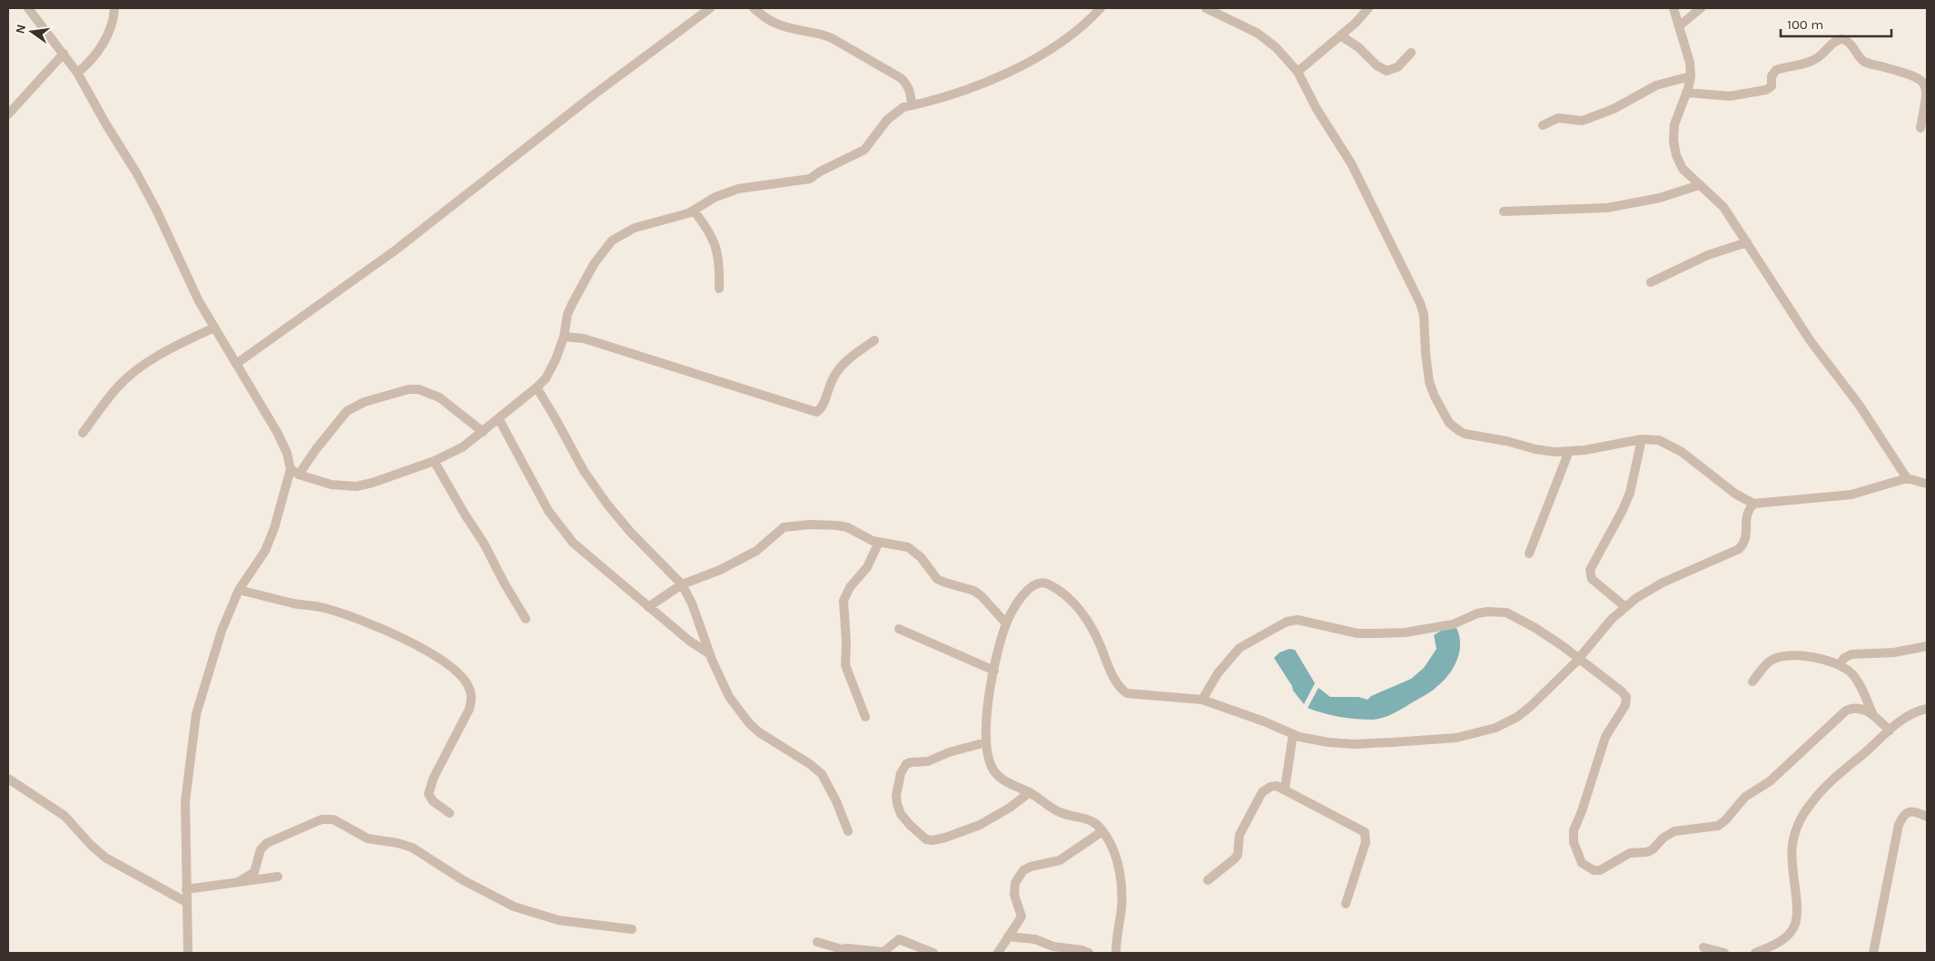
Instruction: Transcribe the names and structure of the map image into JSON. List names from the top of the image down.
{
  "scale_bar": "100 m",
  "north": "left"
}
